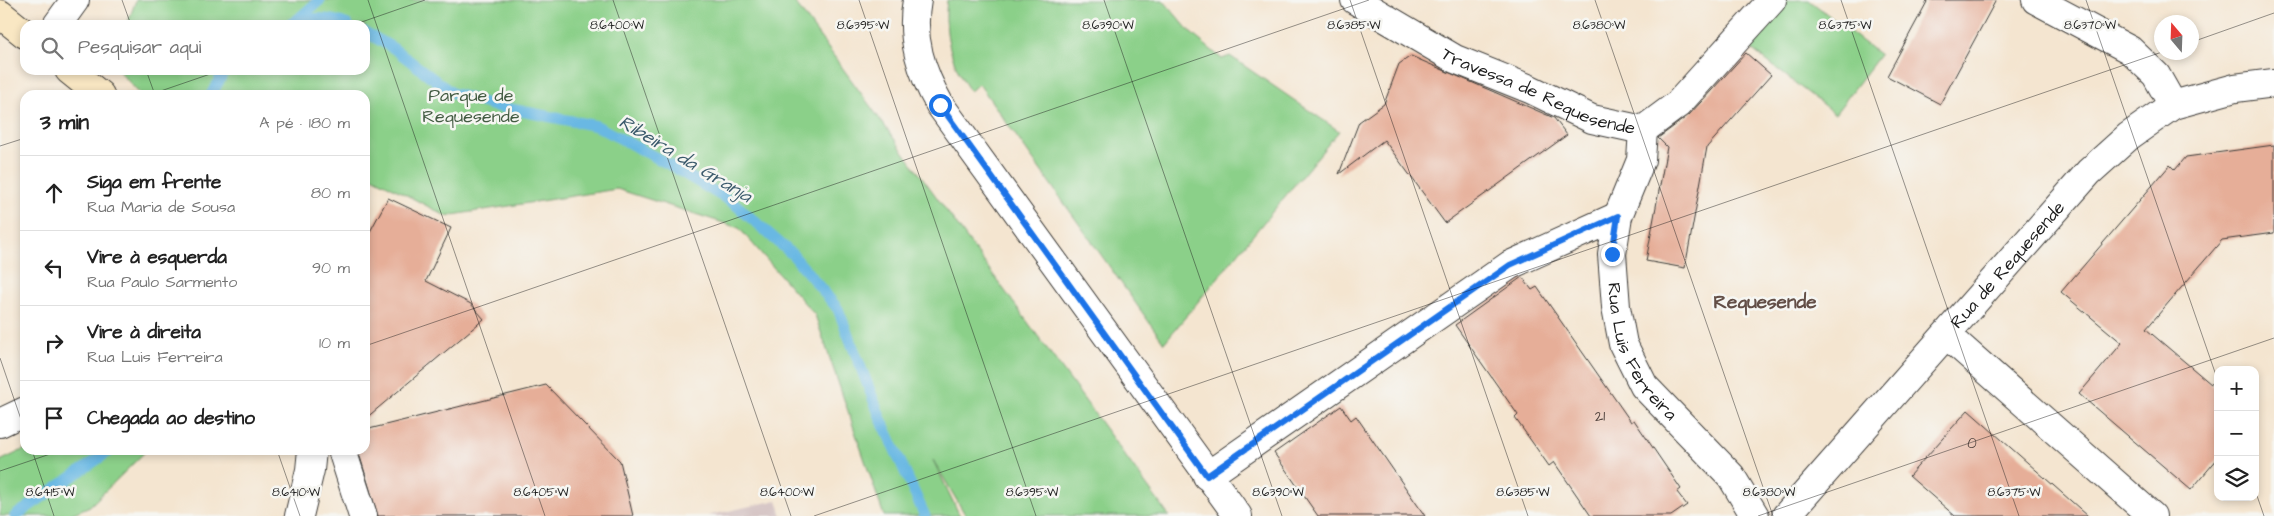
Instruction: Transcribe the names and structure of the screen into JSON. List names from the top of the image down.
{
  "streets": {
    "street": ["Travessa de Requesende", "Rua de Requesende", "Rua Luis Ferreira"]
  },
  "crossings": [
    ["Travessa de Requesende", "Rua Luis Ferreira"]
  ],
  "districts": ["Requesende"],
  "water": ["Ribeira da Granja"],
  "parks": ["Parque de Requesende"],
  "house_numbers": ["21", "0"],
  "north": "top",
  "page": {
    "search": "Pesquisar aqui",
    "heading": ["3 min", "A pé · 180 m"],
    "list": [
      ["Siga em frente", "Rua Maria de Sousa", "80 m"],
      ["Vire à esquerda", "Rua Paulo Sarmento", "90 m"],
      ["Vire à direita", "Rua Luis Ferreira", "10 m"],
      "Chegada ao destino"
    ],
    "map_buttons": ["+", "−"]
  },
  "coordinates": [
    "8.6390°W",
    "8.6380°W",
    "8.6375°W",
    "8.6370°W",
    "8.6400°W",
    "8.6395°W",
    "8.6385°W",
    "8.6415°W",
    "8.6410°W",
    "8.6405°W"
  ]
}
